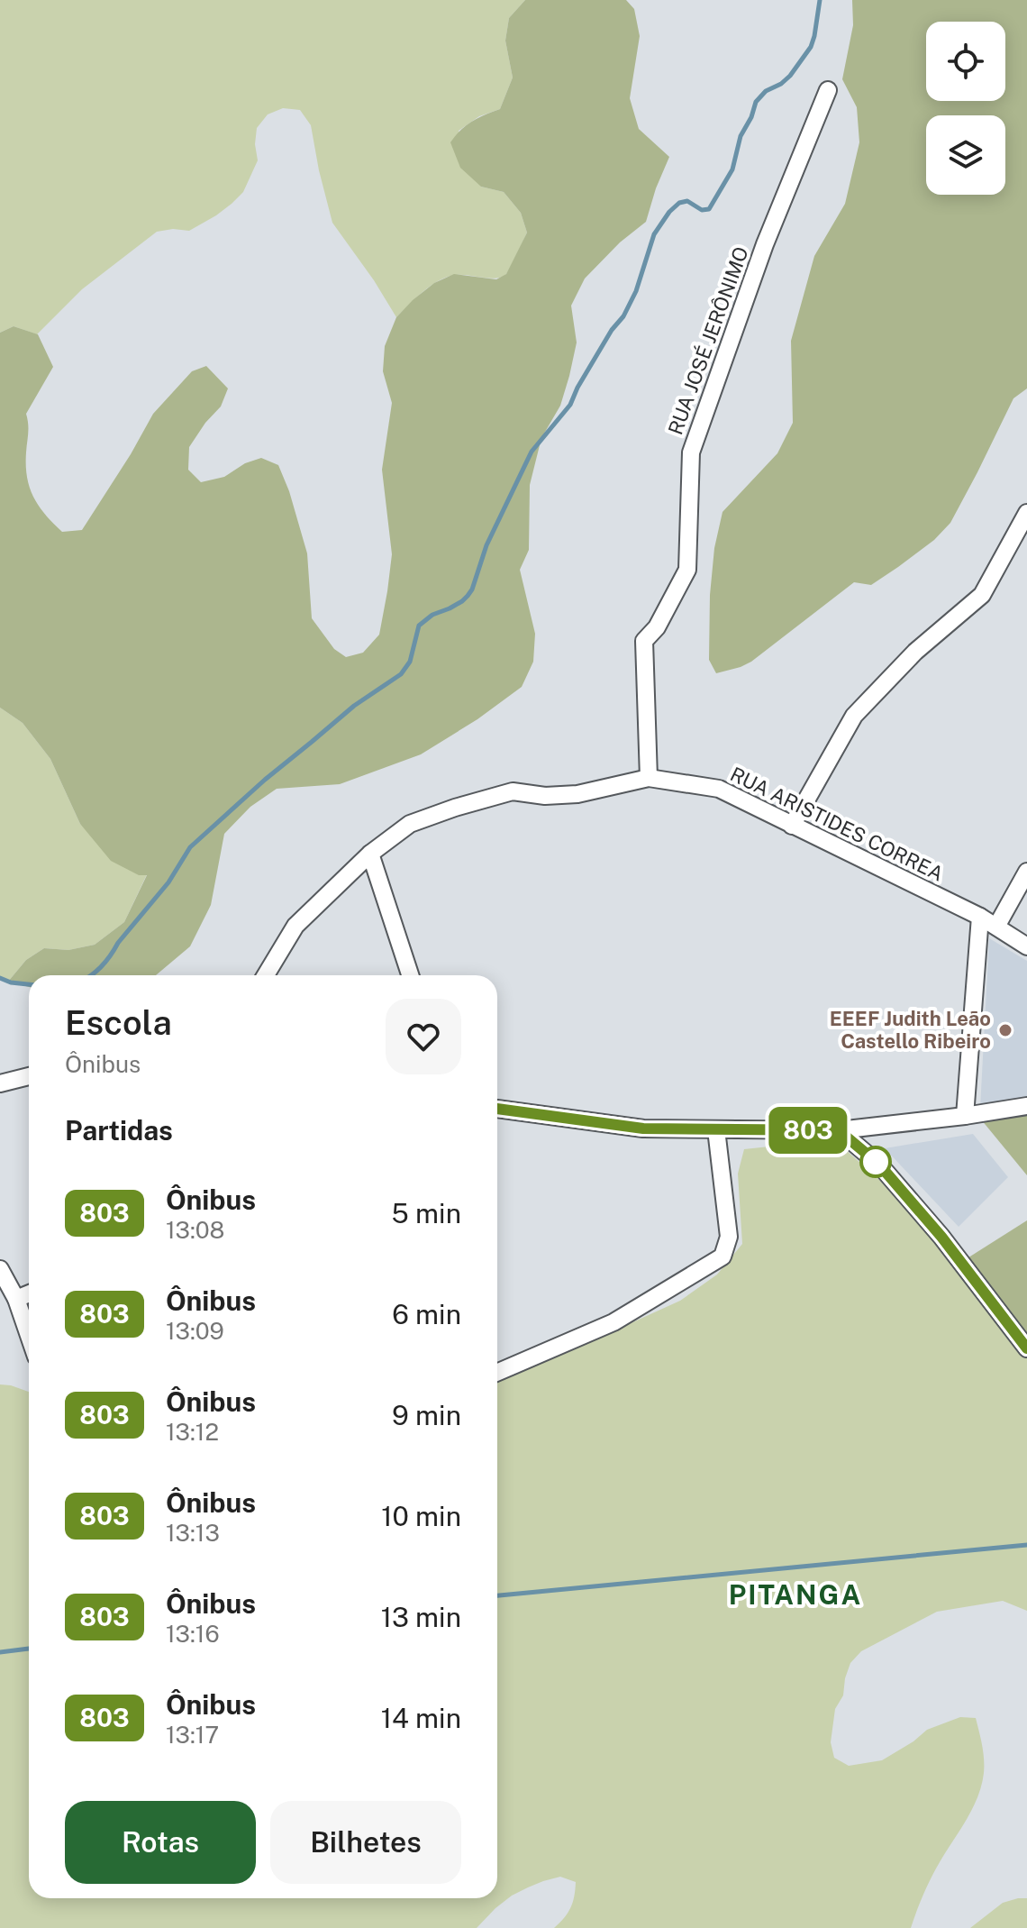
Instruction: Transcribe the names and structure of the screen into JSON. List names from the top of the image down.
{
  "streets": {
    "street": ["RUA JOSÉ JERÔNIMO", "RUA ARISTIDES CORREA"]
  },
  "crossings": [
    ["RUA JOSÉ JERÔNIMO", "RUA ARISTIDES CORREA"]
  ],
  "districts": ["PITANGA"],
  "places": ["EEEF Judith Leão Castello Ribeiro"],
  "lines": ["bus line 803"],
  "page": {
    "on_map": "803",
    "heading": [
      ["Escola", "Ônibus"],
      "Partidas"
    ],
    "list": [
      {
        "mark": "803",
        "name": "Ônibus",
        "note": "13:08",
        "value": "5 min"
      },
      {
        "mark": "803",
        "name": "Ônibus",
        "note": "13:09",
        "value": "6 min"
      },
      {
        "mark": "803",
        "name": "Ônibus",
        "note": "13:12",
        "value": "9 min"
      },
      {
        "mark": "803",
        "name": "Ônibus",
        "note": "13:13",
        "value": "10 min"
      },
      {
        "mark": "803",
        "name": "Ônibus",
        "note": "13:16",
        "value": "13 min"
      },
      {
        "mark": "803",
        "name": "Ônibus",
        "note": "13:17",
        "value": "14 min"
      }
    ],
    "buttons": ["Rotas", "Bilhetes"]
  }
}
